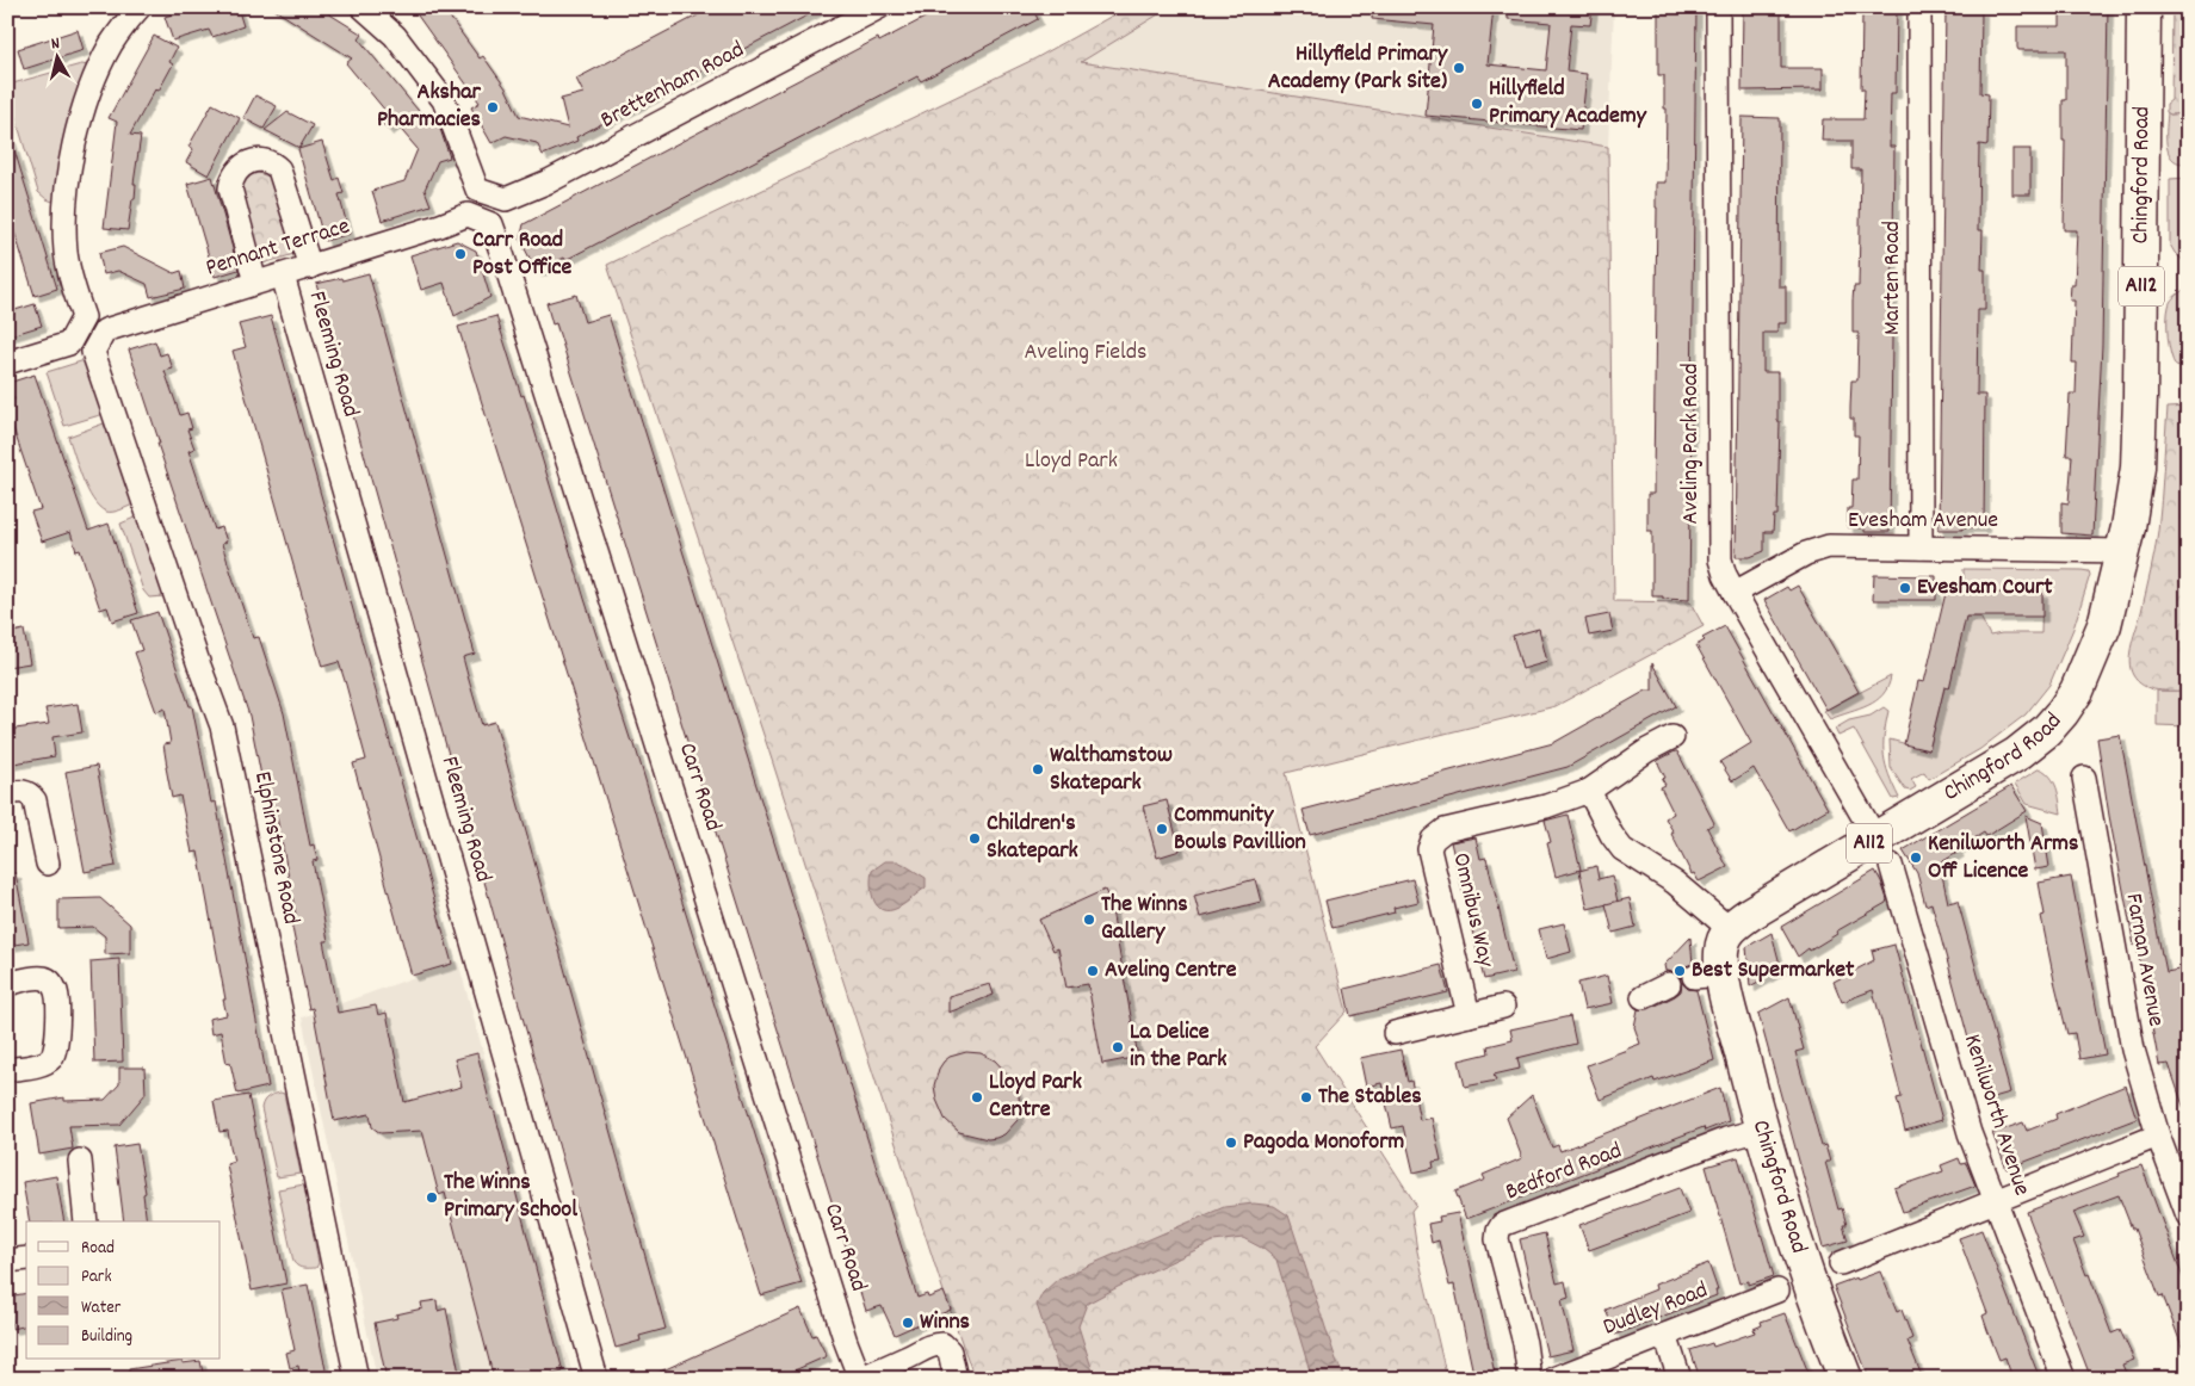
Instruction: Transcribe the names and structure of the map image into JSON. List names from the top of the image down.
{
  "streets": {
    "main road": ["Chingford Road", "A112"],
    "street": [
      "Brettenham Road",
      "Pennant Terrace",
      "Marten Road",
      "Fleeming Road",
      "Aveling Park Road",
      "Evesham Avenue",
      "Carr Road",
      "Elphinstone Road",
      "Omnibus Way",
      "Farnan Avenue",
      "Kenilworth Avenue",
      "Bedford Road",
      "Dudley Road"
    ]
  },
  "crossings": [
    ["Chingford Road", "Aveling Park Road"],
    ["Chingford Road", "Evesham Avenue"],
    ["Chingford Road", "Kenilworth Avenue"],
    ["Chingford Road", "Bedford Road"],
    ["Pennant Terrace", "Fleeming Road"],
    ["Pennant Terrace", "Carr Road"],
    ["Pennant Terrace", "Elphinstone Road"],
    ["Marten Road", "Evesham Avenue"],
    ["Aveling Park Road", "Evesham Avenue"],
    ["Aveling Park Road", "Kenilworth Avenue"]
  ],
  "parks": ["Aveling Fields", "Lloyd Park"],
  "places": [
    "Hillyfield Primary Academy (Park Site)",
    "Hillyfield Primary Academy",
    "Akshar Pharmacies",
    "Carr Road Post Office",
    "Evesham Court",
    "Walthamstow Skatepark",
    "Community Bowls Pavillion",
    "Children's Skatepark",
    "Kenilworth Arms Off Licence",
    "The Winns Gallery",
    "Aveling Centre",
    "Best Supermarket",
    "La Delice in the Park",
    "Lloyd Park Centre",
    "The Stables",
    "Pagoda Monoform",
    "The Winns Primary School",
    "Winns"
  ],
  "legend": [
    "Road",
    "Park",
    "Water",
    "Building"
  ],
  "north": "top"
}
